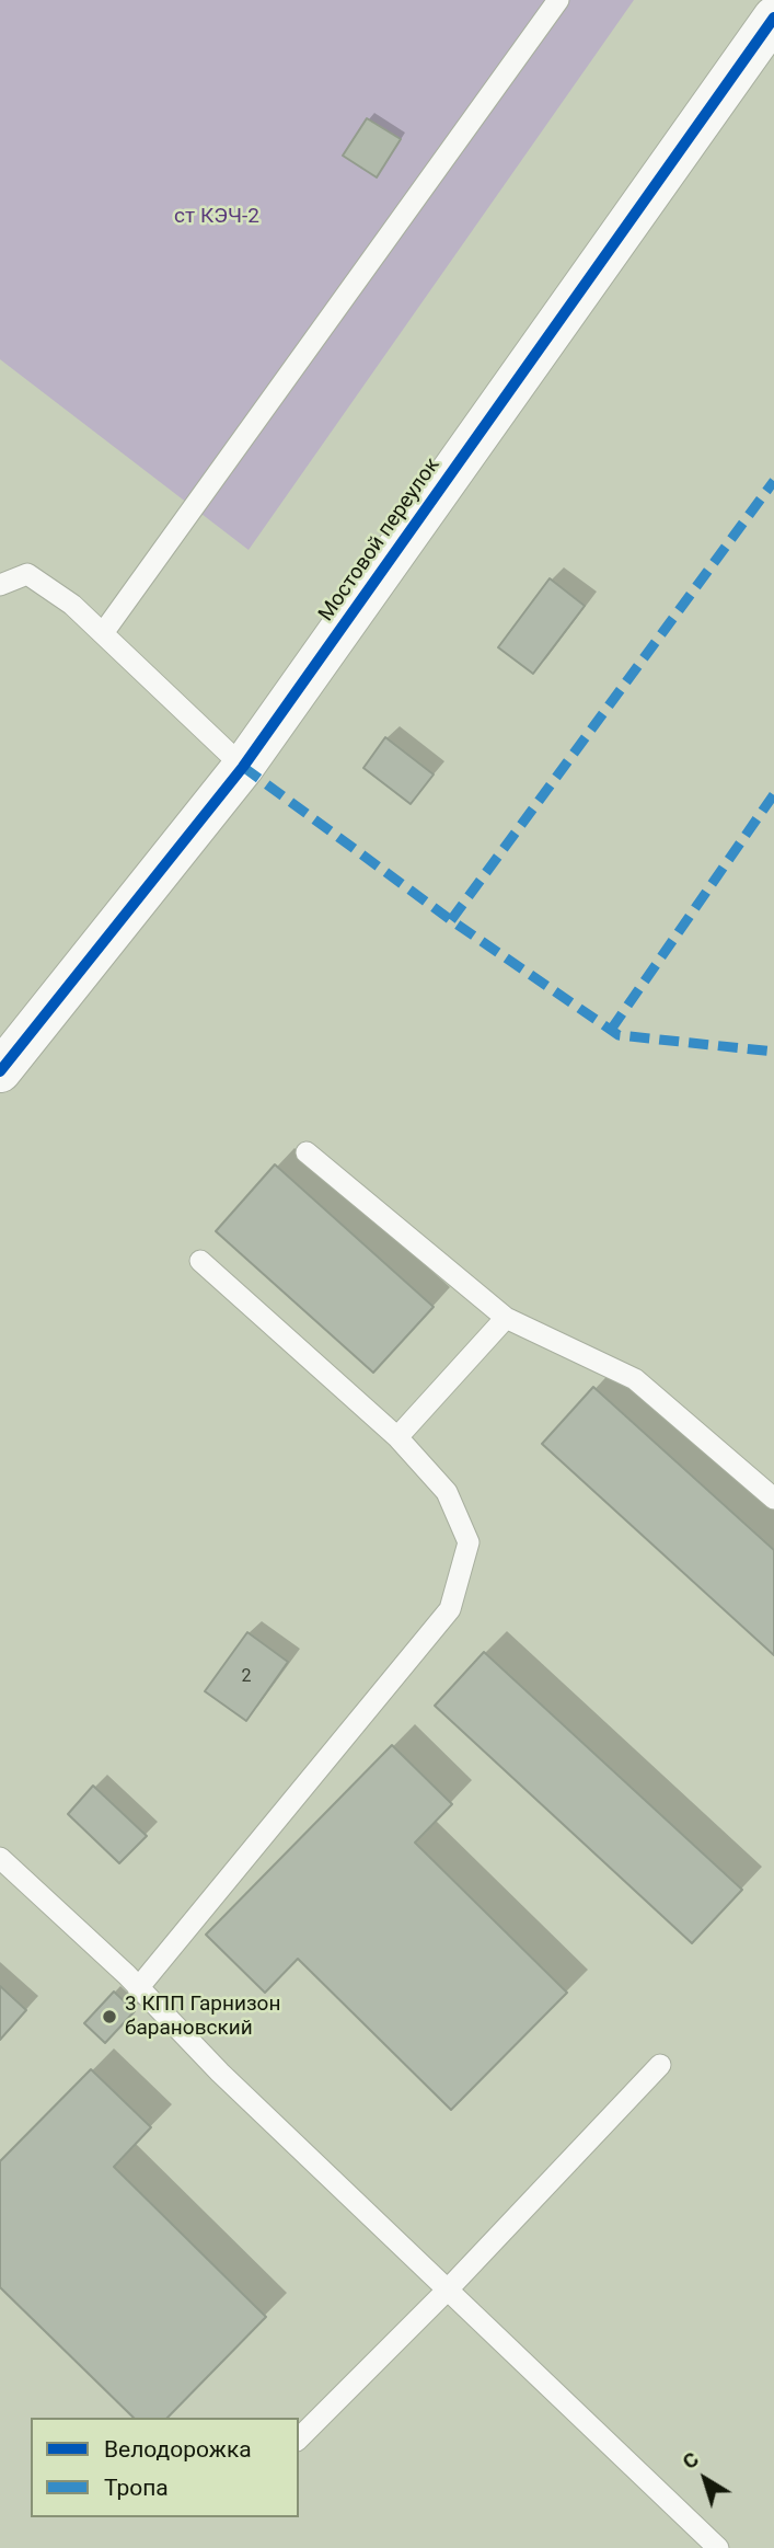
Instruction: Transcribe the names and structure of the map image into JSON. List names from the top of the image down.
{
  "streets": {
    "street": ["Мостовой переулок"]
  },
  "parks": ["ст КЭЧ-2"],
  "places": ["3 КПП Гарнизон барановский"],
  "house_numbers": ["2"],
  "legend": ["Велодорожка", "Тропа"],
  "north": "top left"
}
